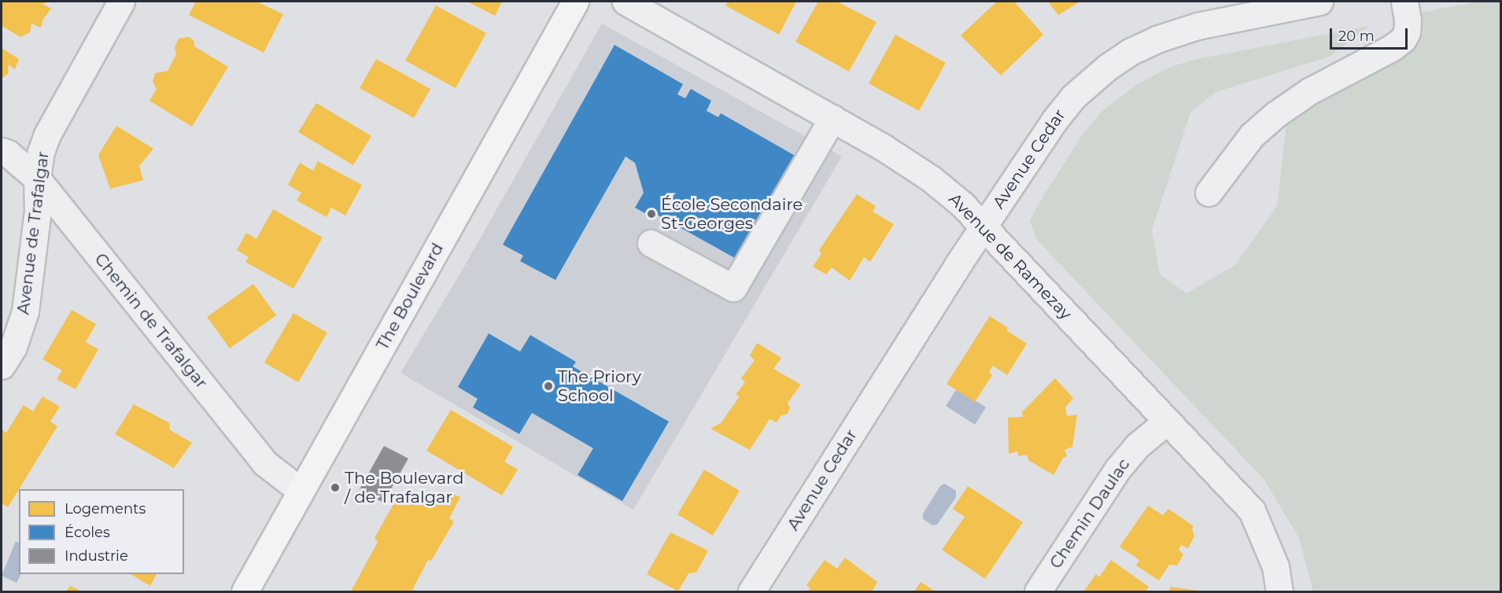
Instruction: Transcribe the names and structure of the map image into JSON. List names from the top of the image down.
{
  "streets": {
    "main road": ["The Boulevard"],
    "street": [
      "Avenue Cedar",
      "Avenue de Trafalgar",
      "Avenue de Ramezay",
      "Chemin de Trafalgar",
      "Chemin Daulac"
    ]
  },
  "crossings": [
    ["Avenue Cedar", "Avenue de Ramezay"],
    ["Avenue de Trafalgar", "Chemin de Trafalgar"],
    ["Avenue de Ramezay", "Chemin Daulac"],
    ["The Boulevard", "Chemin de Trafalgar"]
  ],
  "places": ["École Secondaire St-Georges", "The Priory School", "The Boulevard / de Trafalgar"],
  "legend": ["Logements", "Écoles", "Industrie"],
  "scale_bar": "20 m"
}
